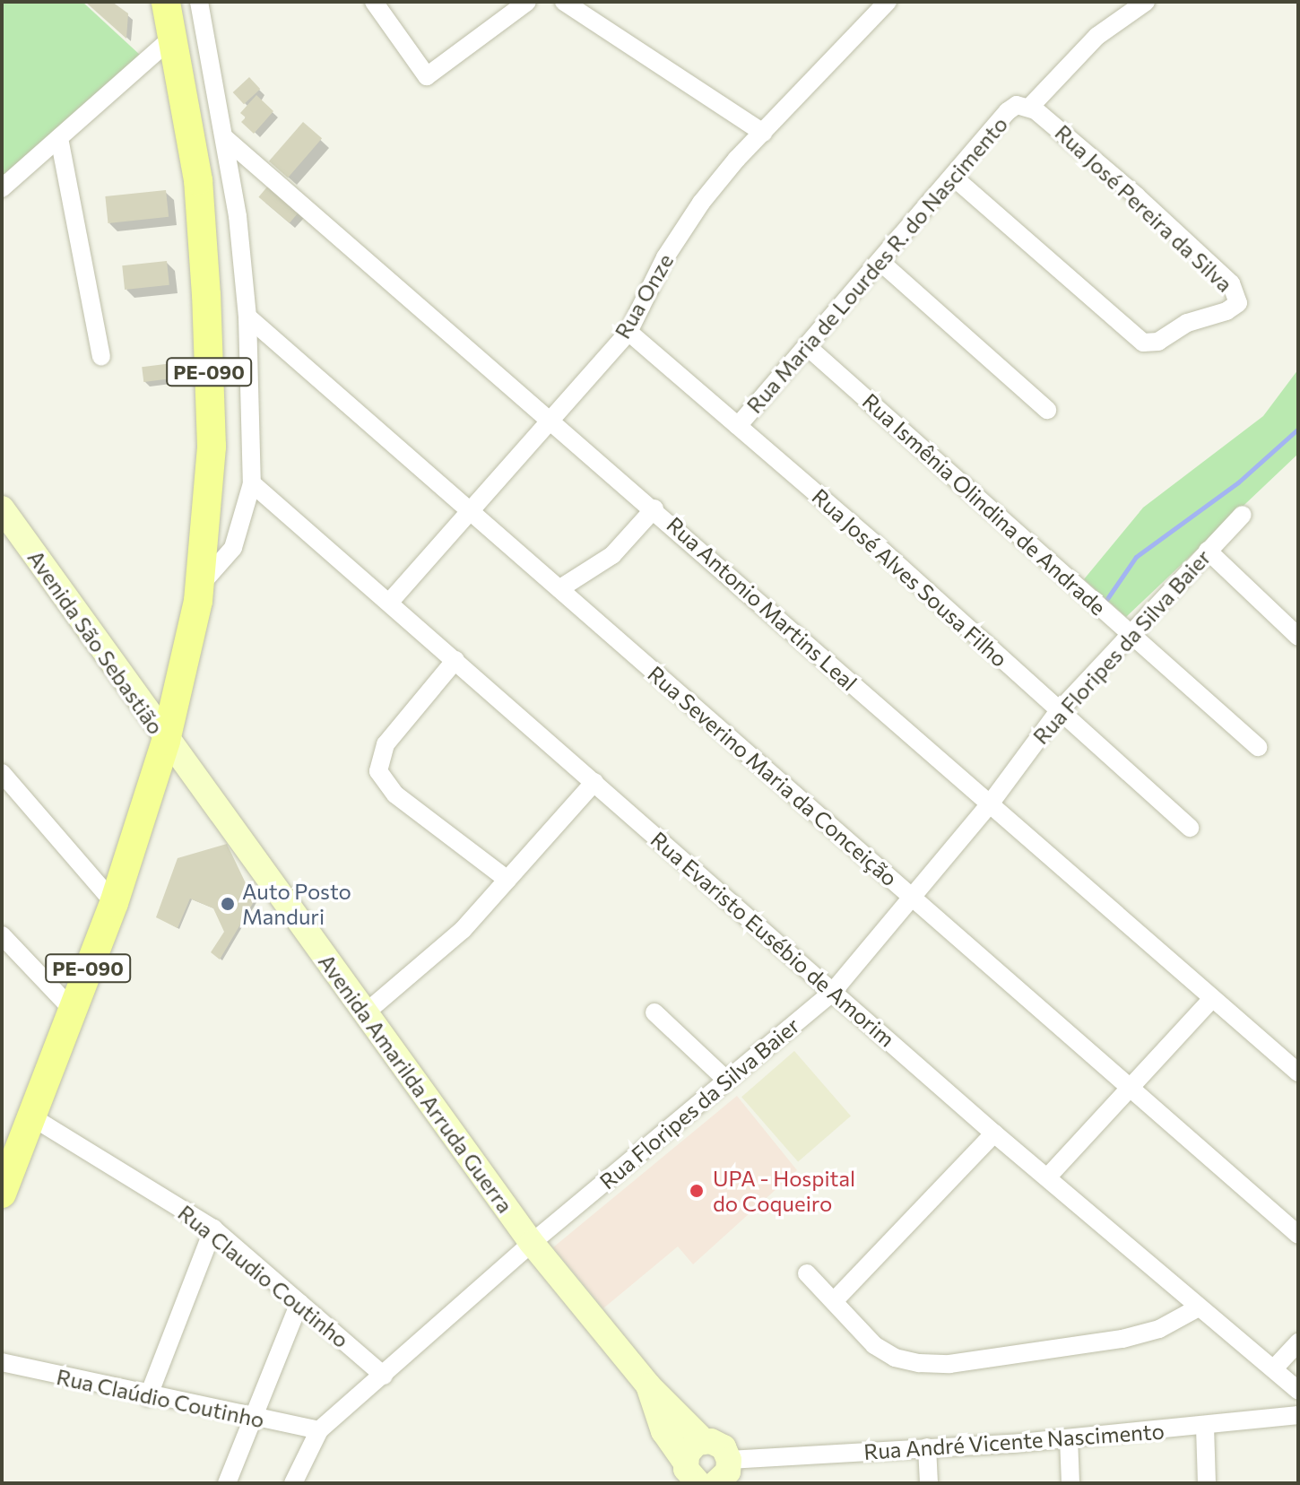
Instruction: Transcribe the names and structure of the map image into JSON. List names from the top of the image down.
{
  "streets": {
    "main road": ["PE-090", "Avenida São Sebastião", "Avenida Amarilda Arruda Guerra"],
    "street": [
      "Rua José Pereira da Silva",
      "Rua Maria de Lourdes R. do Nascimento",
      "Rua Onze",
      "Rua Ismênia Olindina de Andrade",
      "Rua José Alves Sousa Filho",
      "Rua Antonio Martins Leal",
      "Rua Floripes da Silva Baier",
      "Rua Severino Maria da Conceição",
      "Rua Evaristo Eusébio de Amorim",
      "Rua Claudio Coutinho",
      "Rua Claúdio Coutinho",
      "Rua André Vicente Nascimento"
    ]
  },
  "crossings": [
    ["Rua José Pereira da Silva", "Rua Maria de Lourdes R. do Nascimento"],
    ["Rua Maria de Lourdes R. do Nascimento", "Rua Ismênia Olindina de Andrade"],
    ["Rua Maria de Lourdes R. do Nascimento", "Rua José Alves Sousa Filho"],
    ["Rua Onze", "Rua José Alves Sousa Filho"],
    ["Rua Onze", "Rua Antonio Martins Leal"],
    ["Rua Onze", "Rua Severino Maria da Conceição"],
    ["Rua Onze", "Rua Evaristo Eusébio de Amorim"],
    ["PE-090", "Avenida São Sebastião"],
    ["PE-090", "Avenida Amarilda Arruda Guerra"],
    ["PE-090", "Rua Claudio Coutinho"],
    ["Rua Ismênia Olindina de Andrade", "Rua Floripes da Silva Baier"],
    ["Rua José Alves Sousa Filho", "Rua Floripes da Silva Baier"],
    ["Rua Antonio Martins Leal", "Rua Floripes da Silva Baier"],
    ["Avenida São Sebastião", "Avenida Amarilda Arruda Guerra"],
    ["Rua Floripes da Silva Baier", "Rua Severino Maria da Conceição"],
    ["Rua Floripes da Silva Baier", "Rua Evaristo Eusébio de Amorim"],
    ["Rua Floripes da Silva Baier", "Avenida Amarilda Arruda Guerra"],
    ["Rua Floripes da Silva Baier", "Rua Claudio Coutinho"],
    ["Rua Floripes da Silva Baier", "Rua Claúdio Coutinho"]
  ],
  "places": ["Auto Posto Manduri", "UPA - Hospital do Coqueiro"]
}
